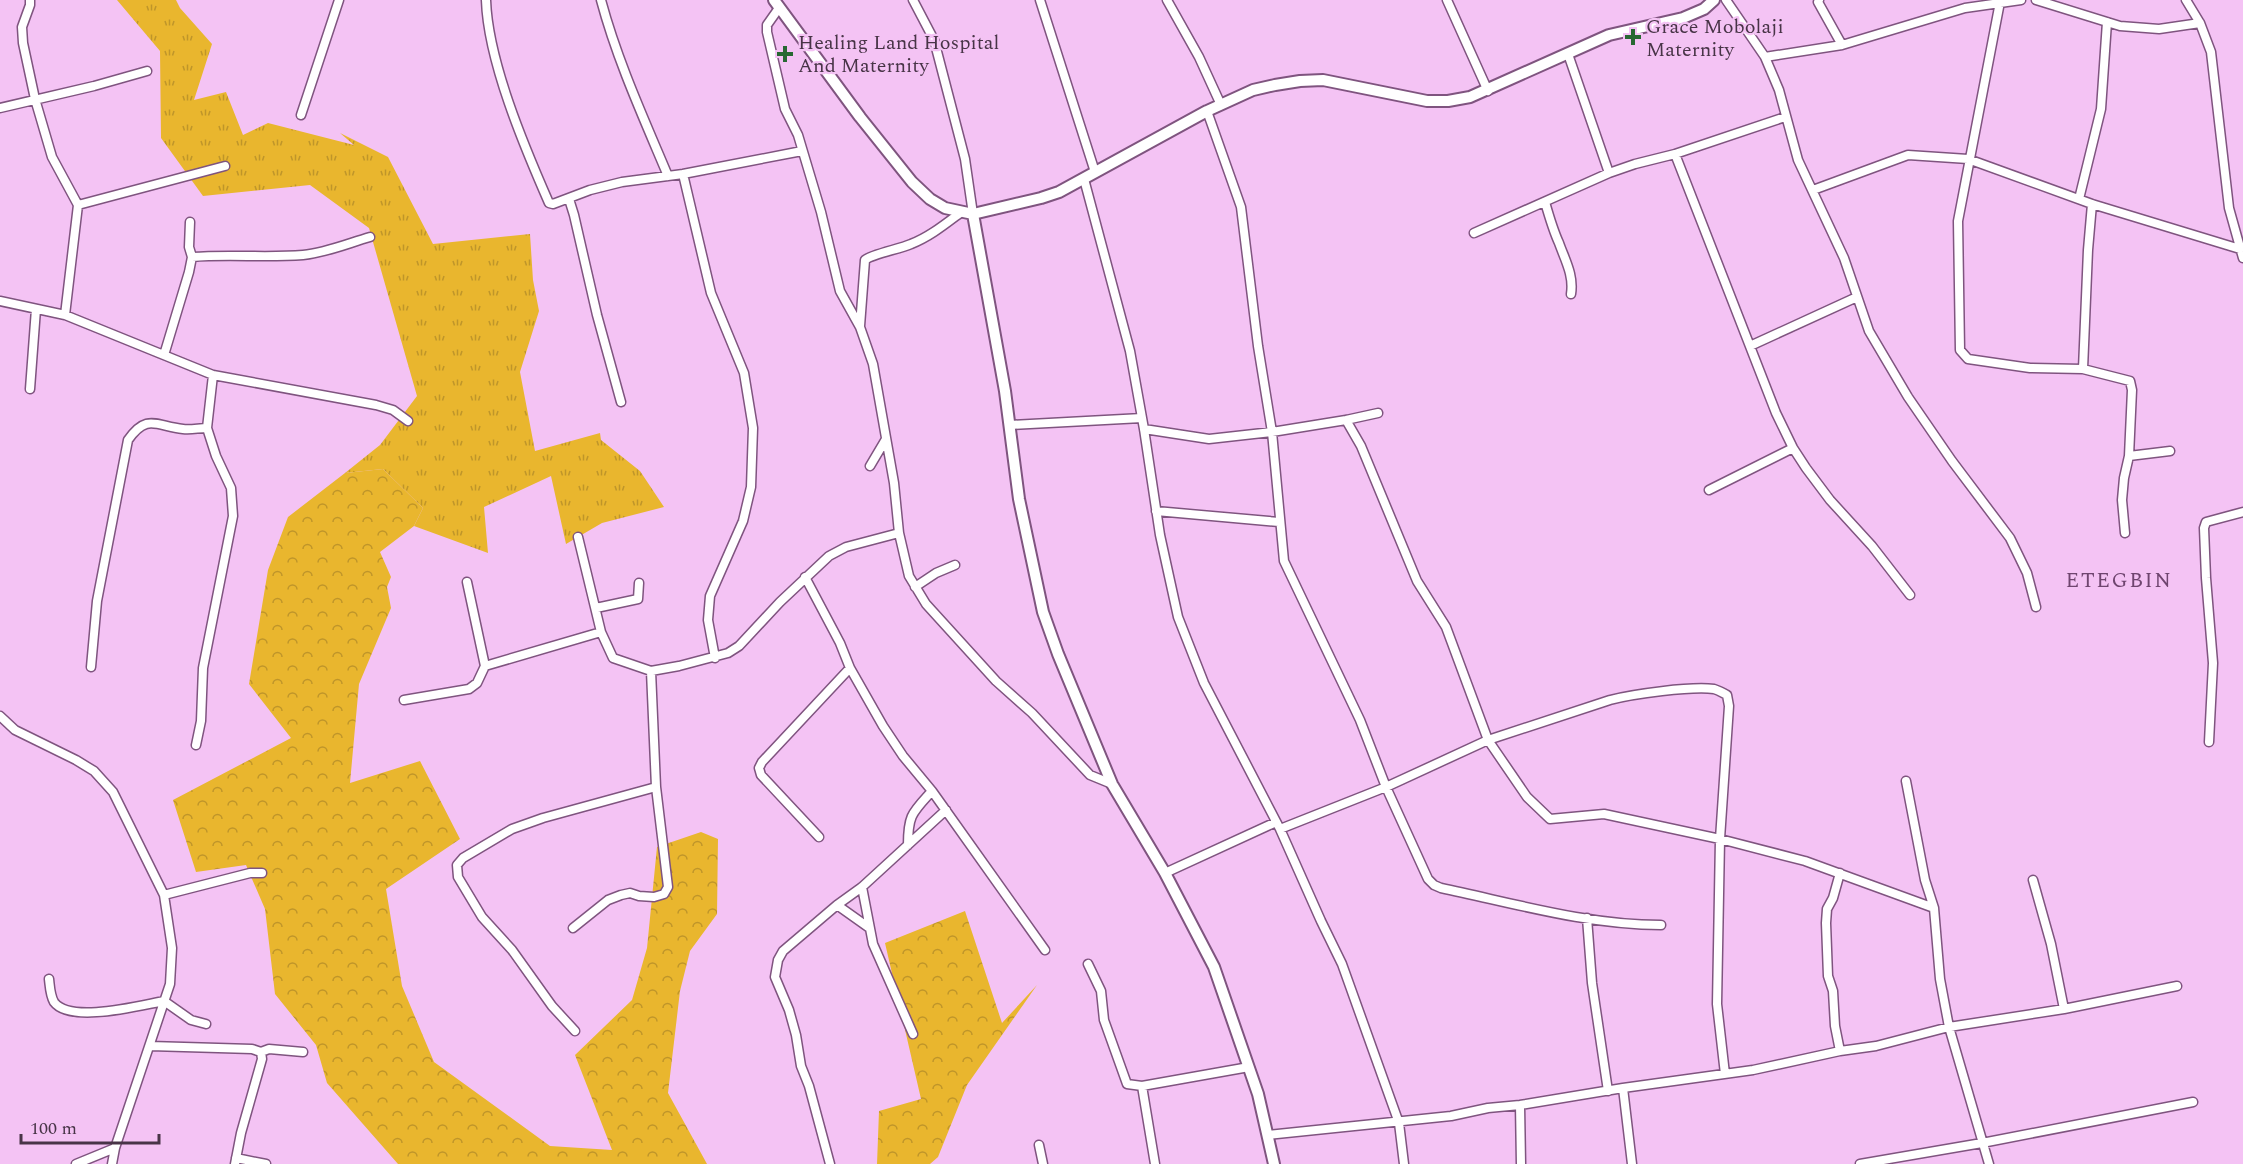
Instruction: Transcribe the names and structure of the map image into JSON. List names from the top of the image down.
{
  "districts": ["ETEGBIN"],
  "places": {
    "health": ["Grace Mobolaji Maternity", "Healing Land Hospital And Maternity"]
  },
  "scale_bar": "100 m"
}
